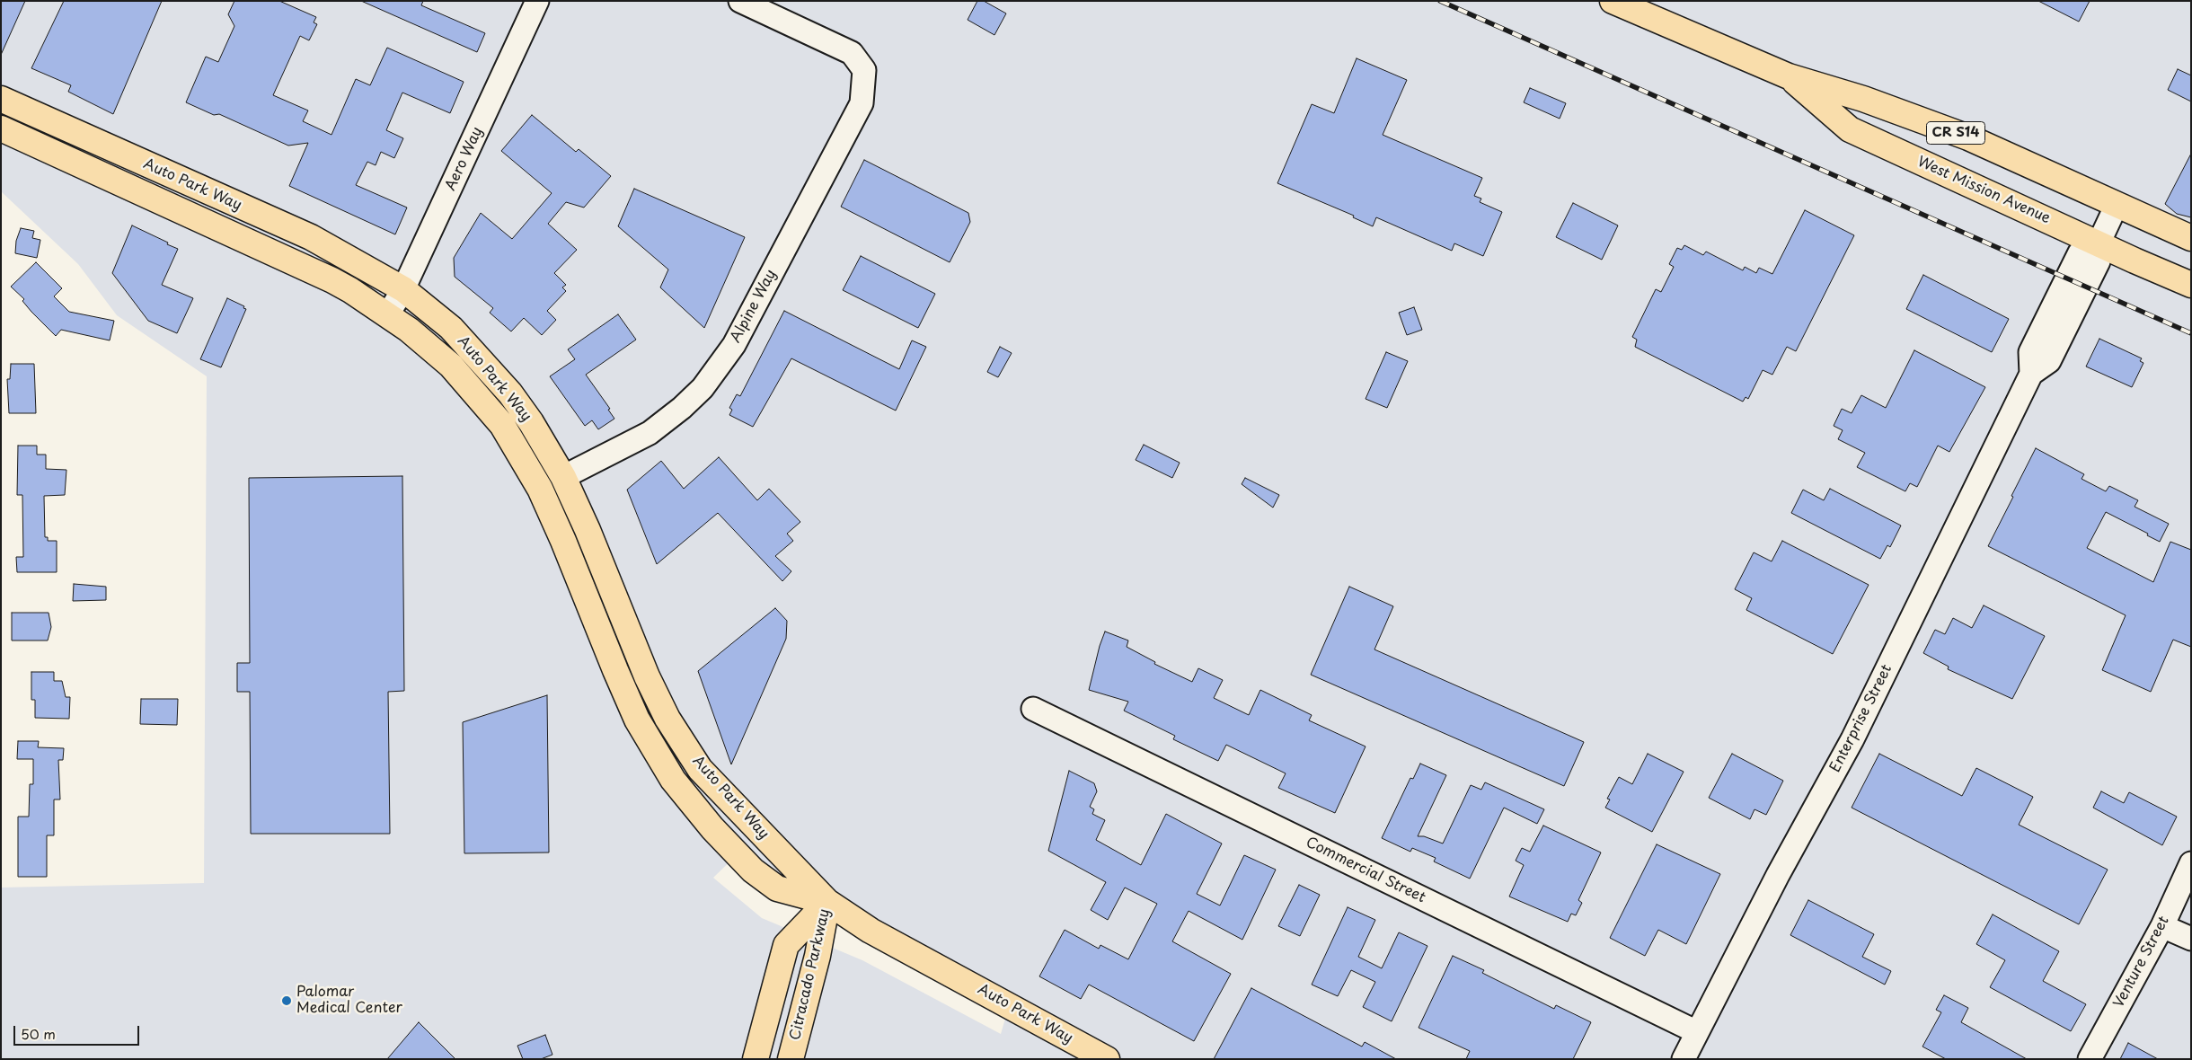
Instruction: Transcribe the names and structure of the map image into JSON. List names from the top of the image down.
{
  "streets": {
    "main road": [
      "CR S14",
      "Auto Park Way",
      "West Mission Avenue",
      "Citracado Parkway"
    ],
    "street": [
      "Aero Way",
      "Alpine Way",
      "Enterprise Street",
      "Commercial Street",
      "Venture Street"
    ]
  },
  "crossings": [
    ["Aero Way", "Auto Park Way"],
    ["Auto Park Way", "Alpine Way"],
    ["Auto Park Way", "Citracado Parkway"],
    ["West Mission Avenue", "Enterprise Street"],
    ["Enterprise Street", "Commercial Street"]
  ],
  "places": ["Palomar Medical Center"],
  "scale_bar": "50 m"
}
